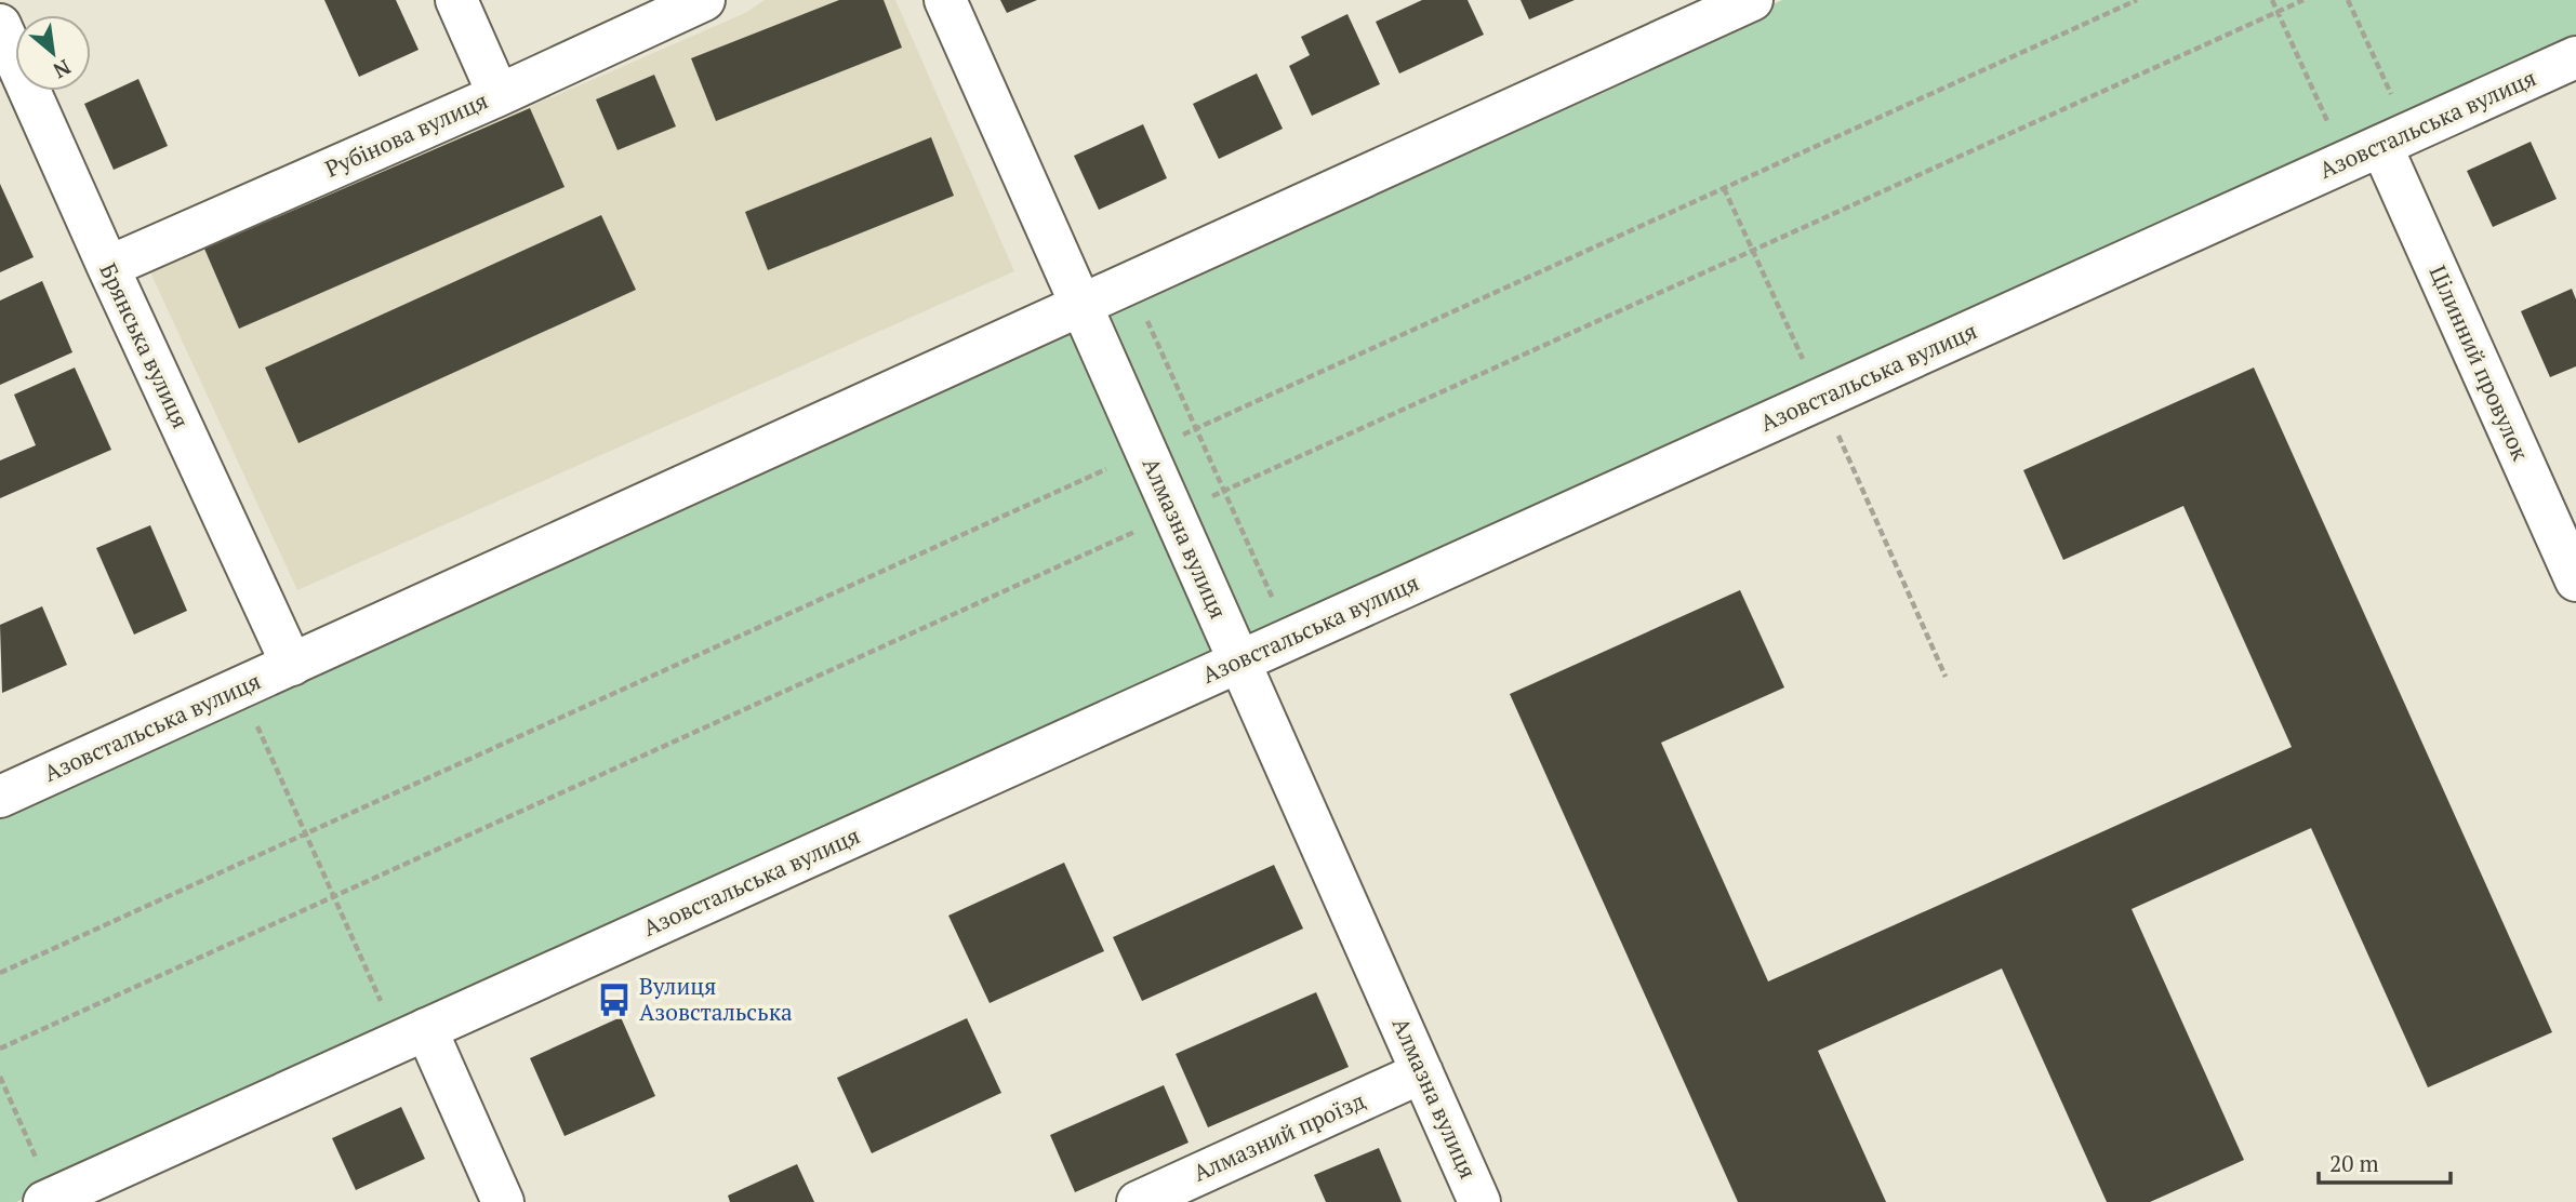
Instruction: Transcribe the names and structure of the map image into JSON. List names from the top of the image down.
{
  "streets": {
    "street": [
      "Азовстальська вулиця",
      "Рубінова вулиця",
      "Брянська вулиця",
      "Цілинний провулок",
      "Алмазна вулиця",
      "Алмазний проїзд"
    ]
  },
  "crossings": [
    ["Азовстальська вулиця", "Брянська вулиця"],
    ["Азовстальська вулиця", "Цілинний провулок"],
    ["Азовстальська вулиця", "Алмазна вулиця"],
    ["Рубінова вулиця", "Брянська вулиця"],
    ["Алмазна вулиця", "Алмазний проїзд"]
  ],
  "places": {
    "bus stop": ["Вулиця Азовстальська"]
  },
  "scale_bar": "20 m",
  "north": "bottom right"
}
